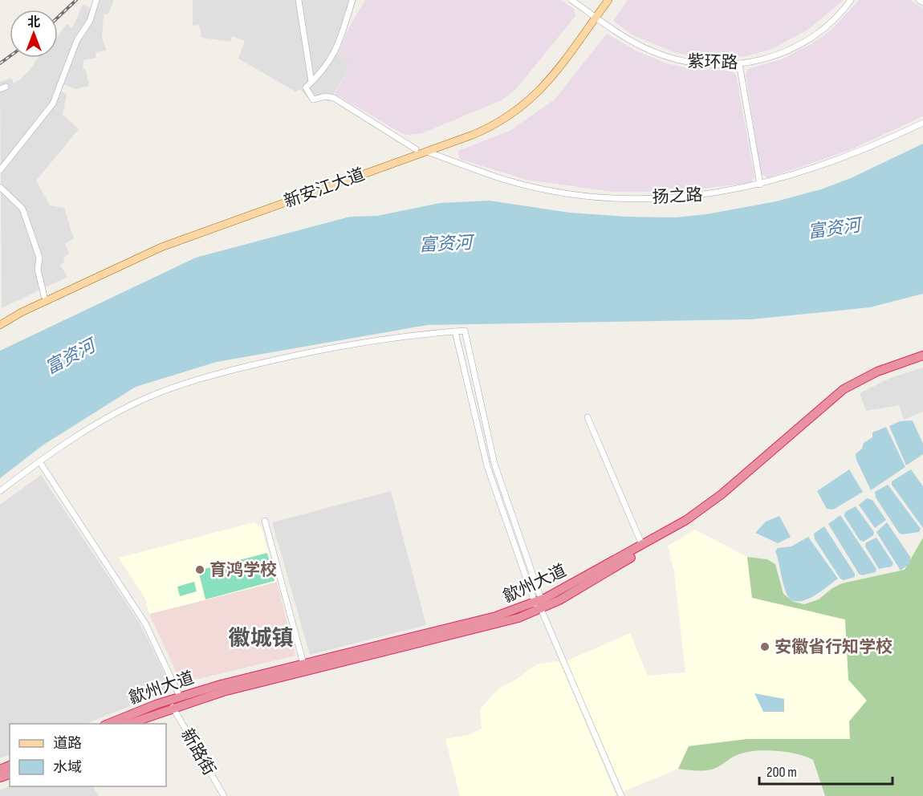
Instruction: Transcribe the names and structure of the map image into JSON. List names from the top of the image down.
{
  "streets": {
    "highway": ["歙州大道"],
    "main road": ["新安江大道"],
    "street": ["紫环路", "扬之路", "新路街"]
  },
  "crossings": [
    ["紫环路", "新安江大道"],
    ["新安江大道", "扬之路"],
    ["歙州大道", "新路街"]
  ],
  "districts": ["徽城镇"],
  "water": ["富资河"],
  "places": ["育鸿学校", "安徽省行知学校"],
  "legend": ["道路", "水域"],
  "scale_bar": "200 m",
  "north": "top"
}
